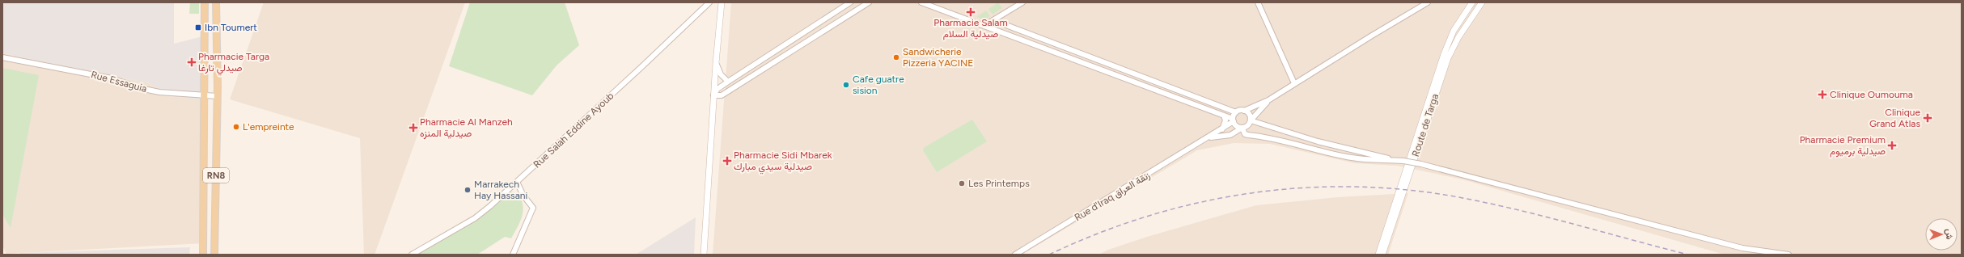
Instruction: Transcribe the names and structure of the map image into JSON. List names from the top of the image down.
{
  "streets": {
    "main road": ["Route de Targa", "RN8"],
    "street": ["Rue Essaguia", "Rue Salah Eddine Ayoub", "Rue d'Iraq زنقة العراق"]
  },
  "crossings": [
    ["Rue Essaguia", "RN8"]
  ],
  "places": {
    "health": [
      "Pharmacie Salam صيدلية السلام",
      "Pharmacie Targa صيدلي تارغا",
      "Clinique Oumouma",
      "Clinique Grand Atlas",
      "Pharmacie Al Manzeh صيدلية المنزه",
      "Pharmacie Premium صيدلية برميوم",
      "Pharmacie Sidi Mbarek صيدلية سيدي مبارك"
    ],
    "transit": ["Ibn Toumert"],
    "other": [
      "Sandwicherie Pizzeria YACINE",
      "Cafe guatre sision",
      "L'empreinte",
      "Les Printemps",
      "Marrakech Hay Hassani"
    ]
  },
  "north": "right"
}
